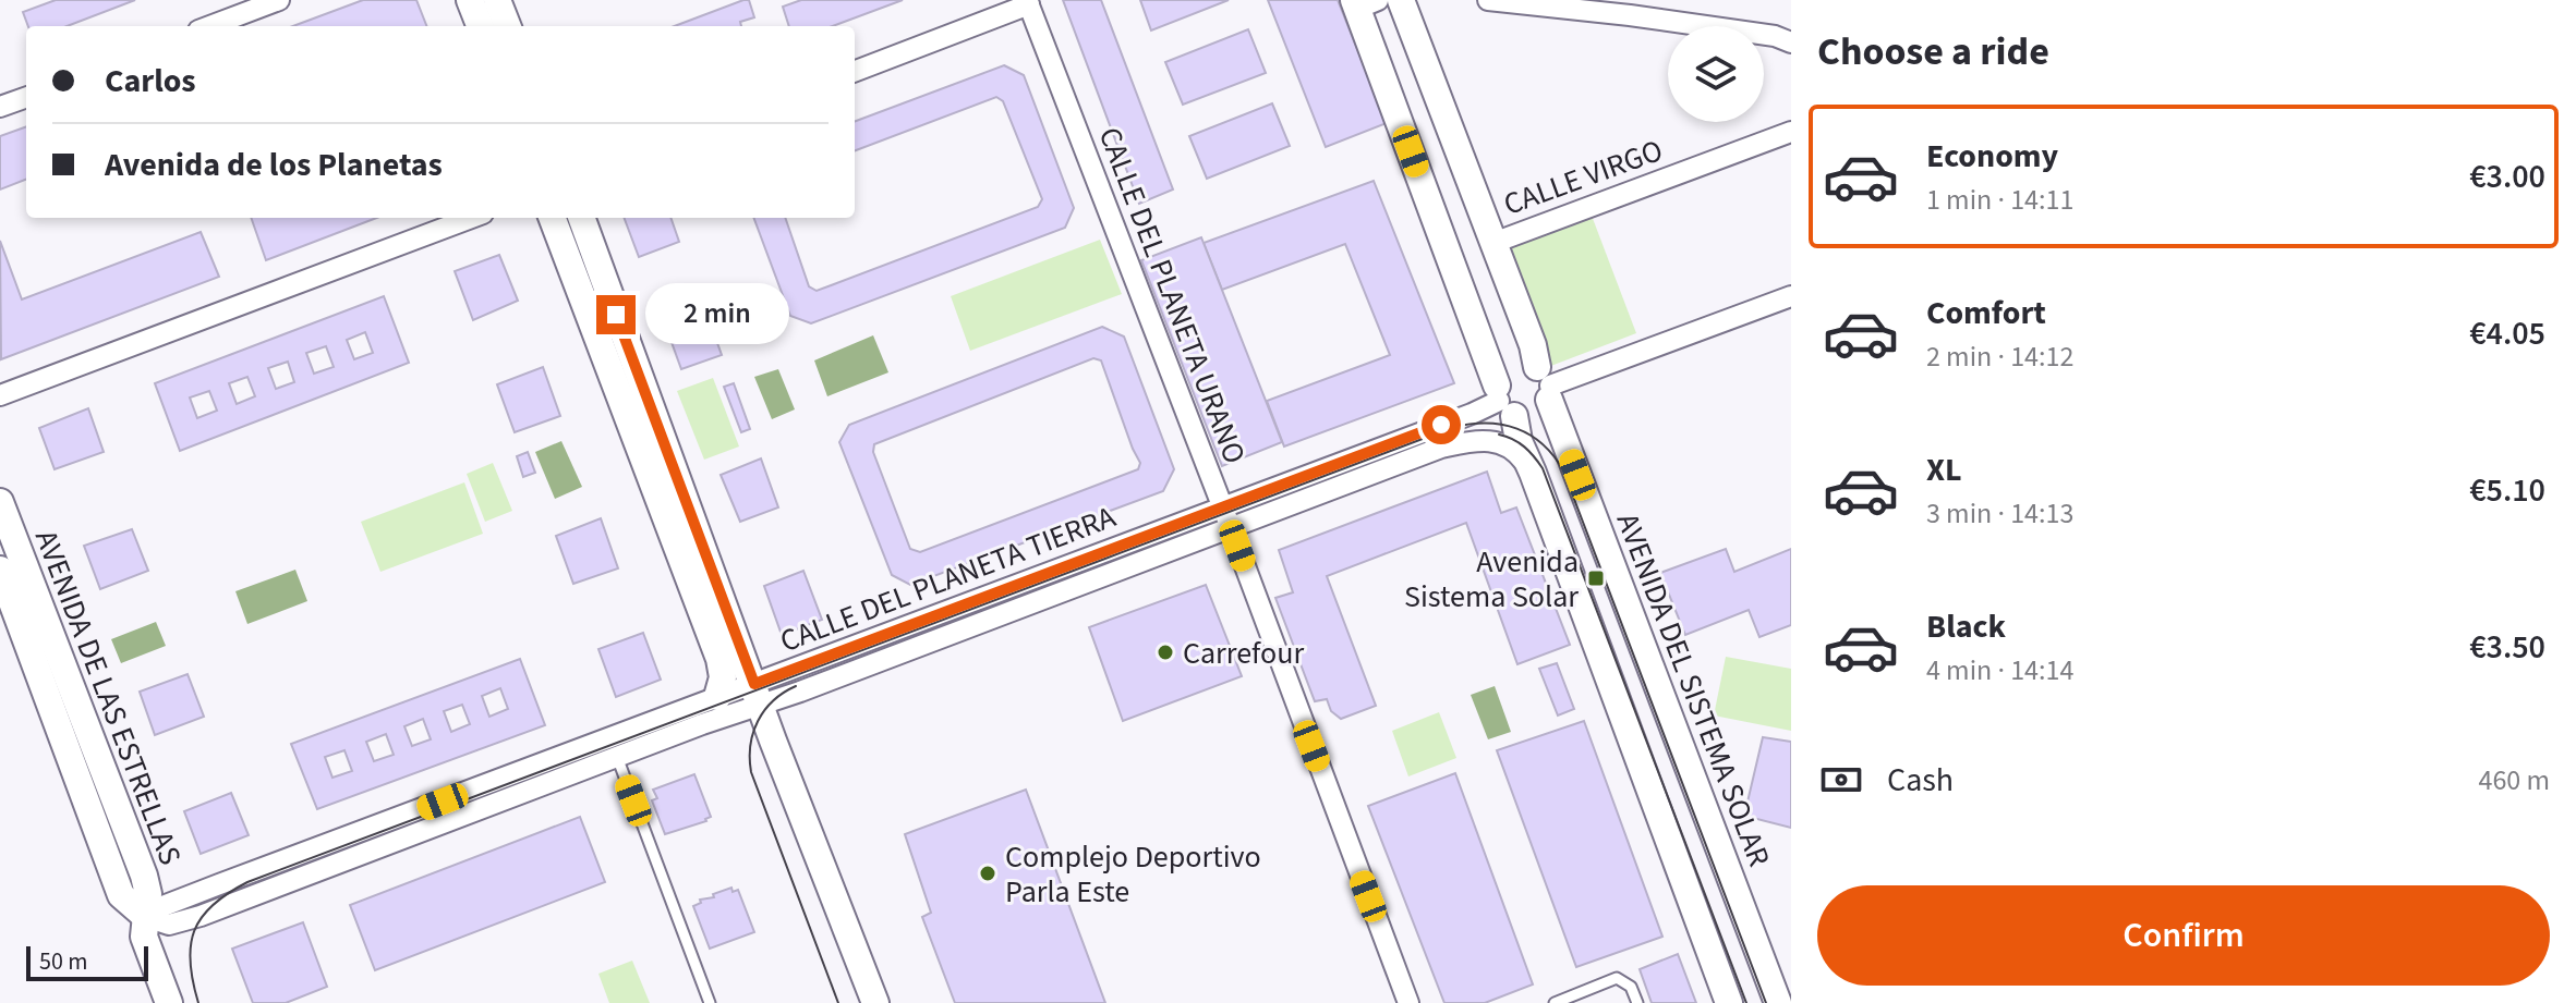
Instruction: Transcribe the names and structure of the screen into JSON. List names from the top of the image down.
{
  "streets": {
    "street": [
      "CALLE VIRGO",
      "CALLE DEL PLANETA URANO",
      "CALLE DEL PLANETA TIERRA",
      "AVENIDA DEL SISTEMA SOLAR",
      "AVENIDA DE LAS ESTRELLAS"
    ]
  },
  "crossings": [
    ["CALLE VIRGO", "AVENIDA DEL SISTEMA SOLAR"],
    ["CALLE DEL PLANETA URANO", "CALLE DEL PLANETA TIERRA"],
    ["CALLE DEL PLANETA TIERRA", "AVENIDA DEL SISTEMA SOLAR"],
    ["CALLE DEL PLANETA TIERRA", "AVENIDA DE LAS ESTRELLAS"]
  ],
  "places": {
    "transit": ["Avenida Sistema Solar"],
    "other": ["Carrefour", "Complejo Deportivo Parla Este"]
  },
  "scale_bar": "50 m",
  "page": {
    "heading": "Choose a ride",
    "banner": ["Carlos", "Avenida de los Planetas"],
    "list": [
      {
        "name": "Economy",
        "note": "1 min · 14:11",
        "value": "€3.00"
      },
      {
        "name": "Comfort",
        "note": "2 min · 14:12",
        "value": "€4.05"
      },
      {
        "name": "XL",
        "note": "3 min · 14:13",
        "value": "€5.10"
      },
      {
        "name": "Black",
        "note": "4 min · 14:14",
        "value": "€3.50"
      }
    ],
    "bubble": "2 min",
    "pay": ["Cash", "460 m"],
    "buttons": "Confirm",
    "scale": "50 m"
  }
}
